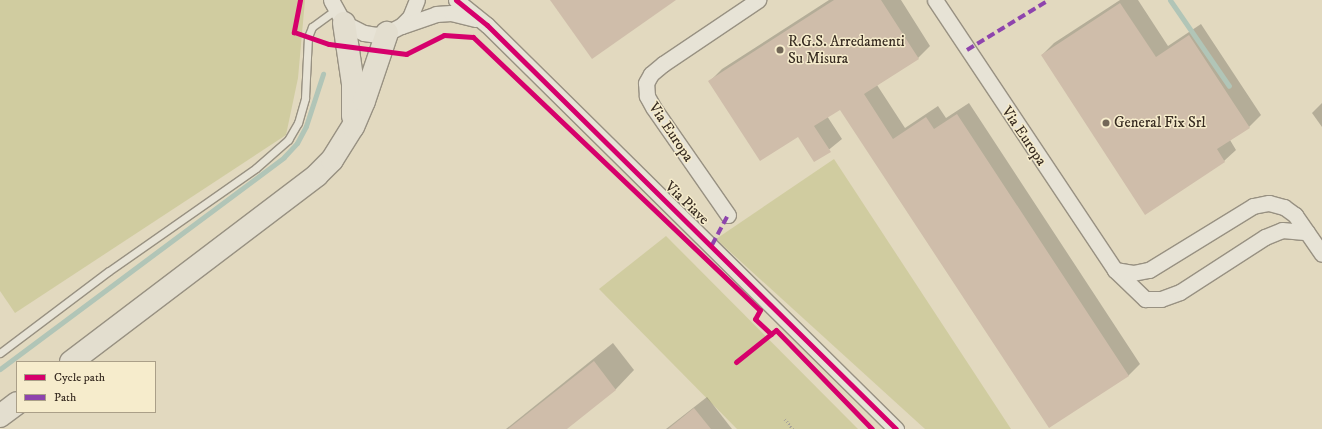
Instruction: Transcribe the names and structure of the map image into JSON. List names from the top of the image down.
{
  "streets": {
    "street": ["Via Europa", "Via Piave"]
  },
  "places": ["R.G.S. Arredamenti Su Misura", "General Fix Srl"],
  "legend": ["Cycle path", "Path"]
}
